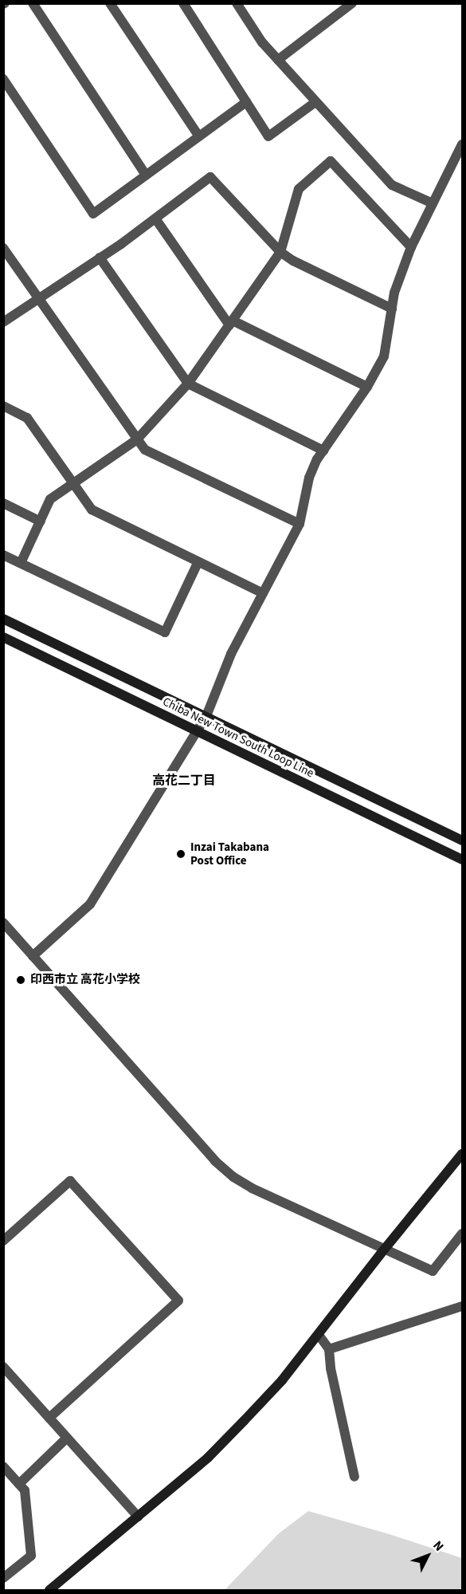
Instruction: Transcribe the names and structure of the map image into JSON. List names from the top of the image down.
{
  "streets": {
    "main road": ["Chiba New Town South Loop Line"]
  },
  "districts": ["高花二丁目"],
  "places": ["Inzai Takabana Post Office", "印西市立 高花小学校"],
  "north": "top right"
}
